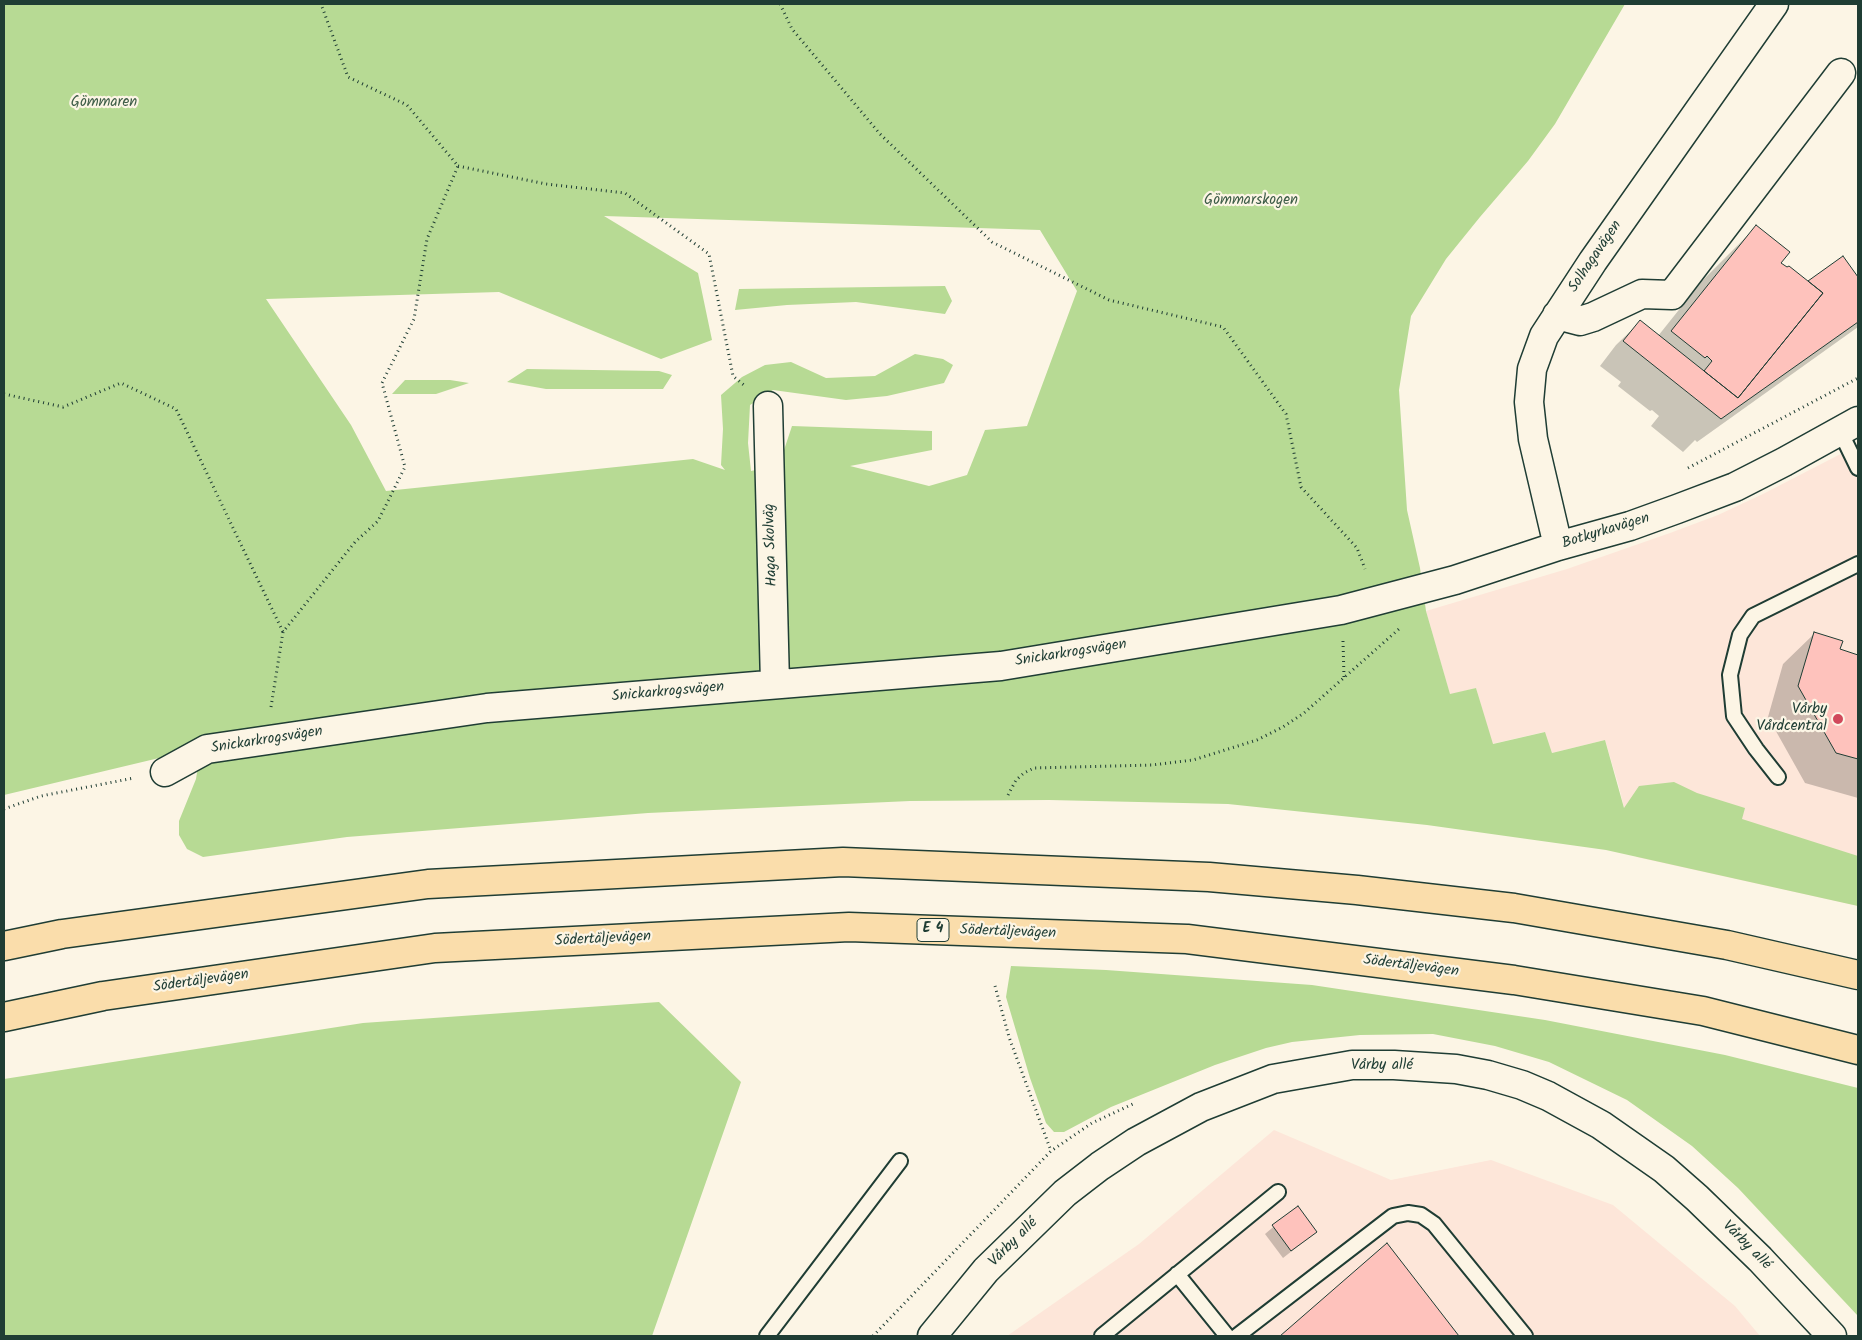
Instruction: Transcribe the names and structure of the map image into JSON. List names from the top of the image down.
{
  "streets": {
    "highway": ["E 4", "Södertäljevägen"],
    "street": [
      "Solhagavägen",
      "Botkyrkavägen",
      "Haga Skolväg",
      "Snickarkrogsvägen",
      "Vårby allé"
    ]
  },
  "crossings": [
    ["Solhagavägen", "Botkyrkavägen"],
    ["Botkyrkavägen", "Snickarkrogsvägen"],
    ["Haga Skolväg", "Snickarkrogsvägen"]
  ],
  "parks": ["Gömmaren", "Gömmarskogen"],
  "places": ["Vårby Vårdcentral"]
}
